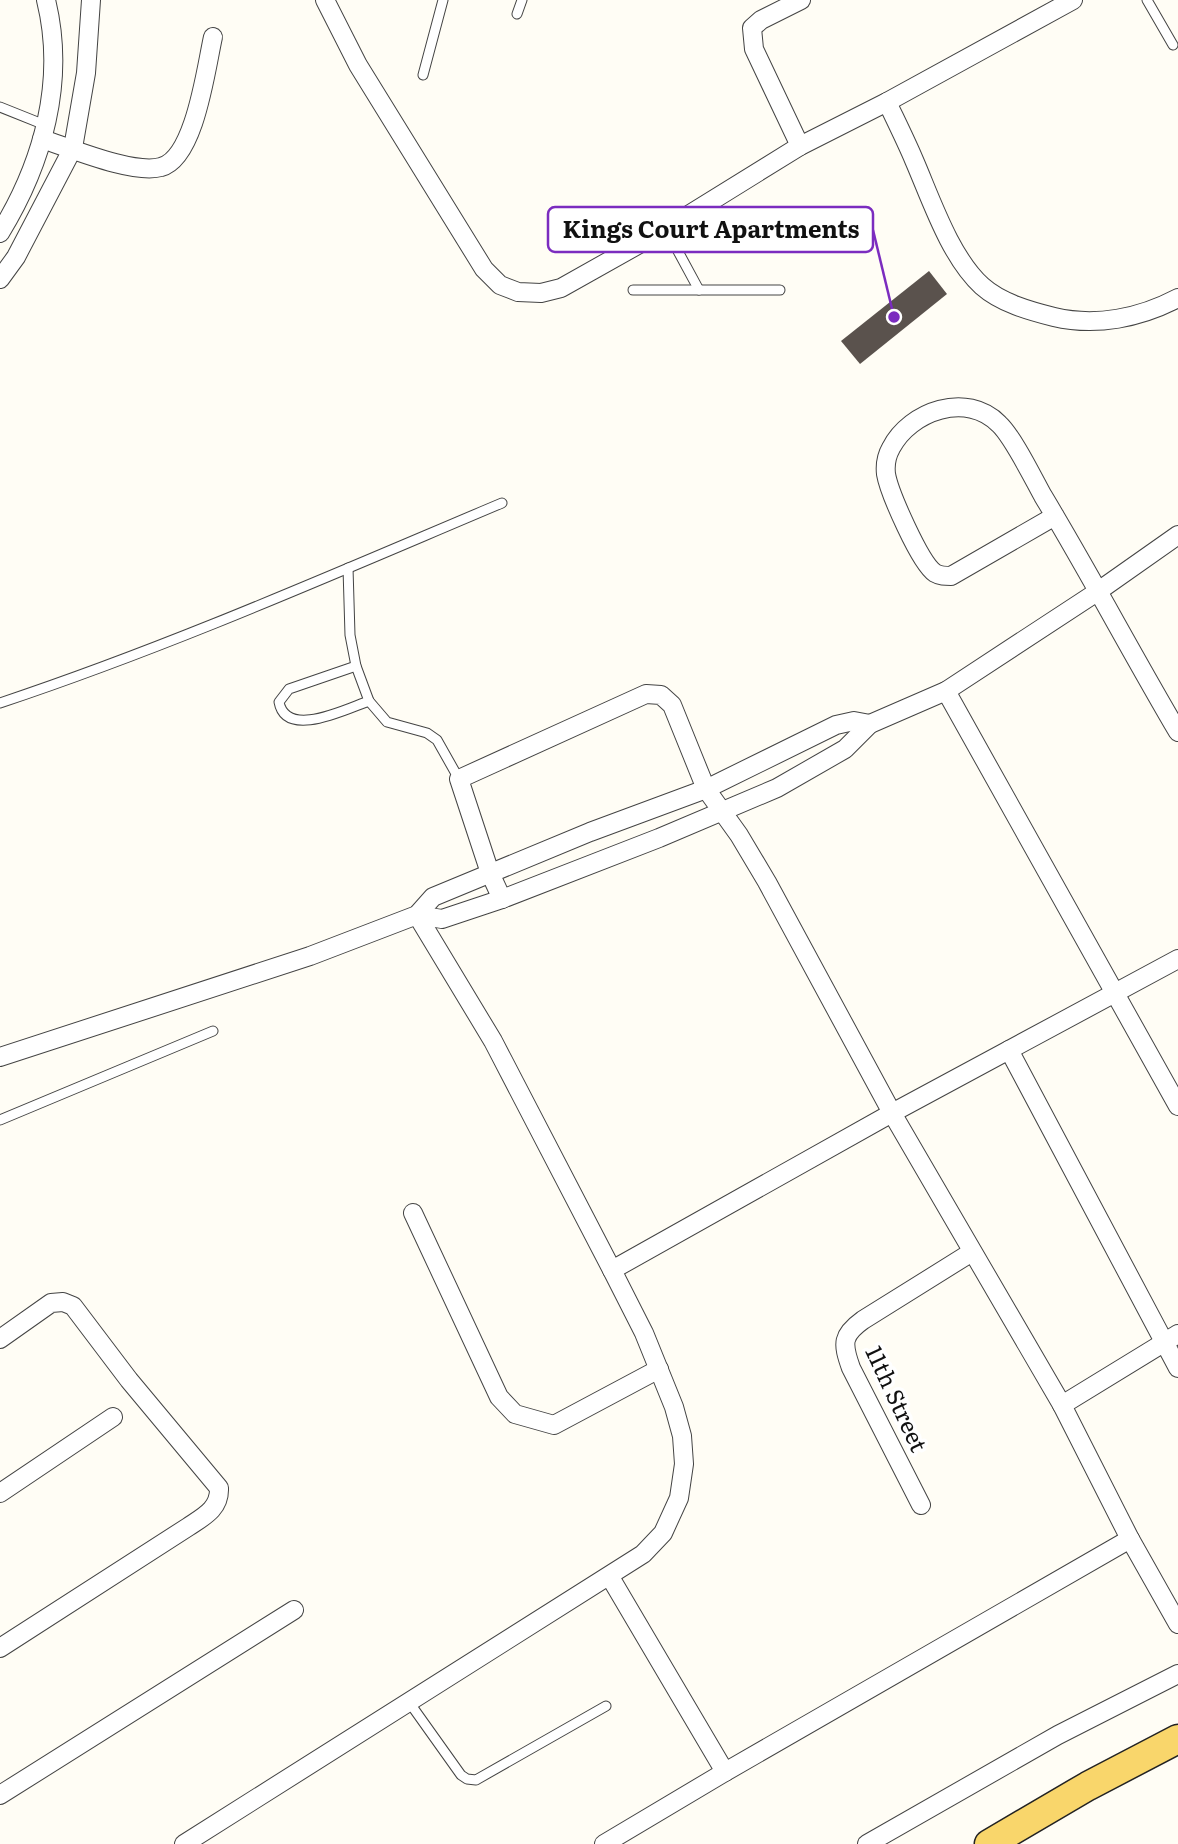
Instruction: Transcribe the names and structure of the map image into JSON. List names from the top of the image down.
{
  "streets": {
    "street": ["11th Street"]
  },
  "places": ["Kings Court Apartments"]
}
